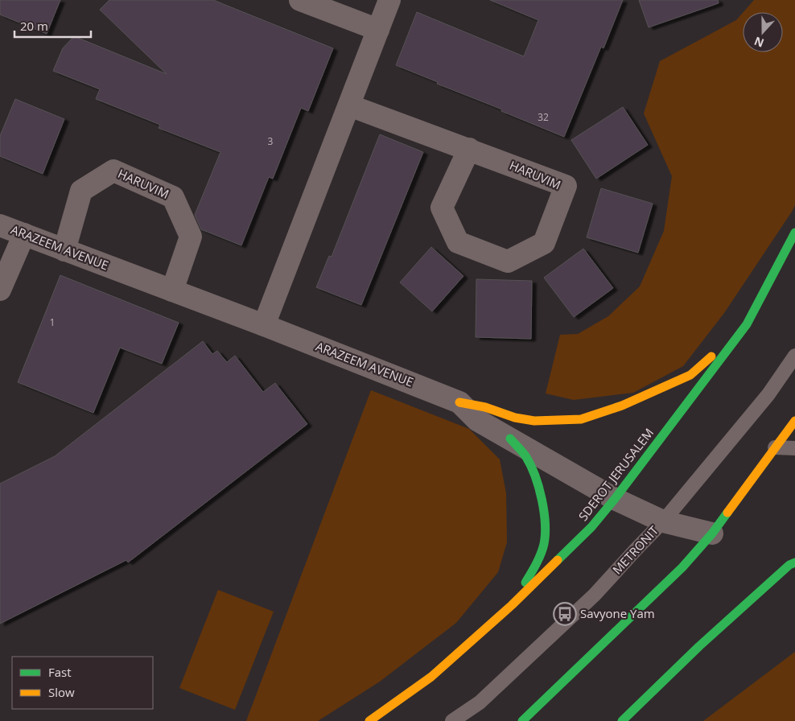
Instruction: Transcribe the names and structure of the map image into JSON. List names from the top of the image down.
{
  "streets": {
    "main road": ["SDEROT JERUSALEM"],
    "street": ["HARUVIM", "ARAZEEM AVENUE"],
    "lane": ["METRONIT"]
  },
  "crossings": [
    ["HARUVIM", "ARAZEEM AVENUE"],
    ["ARAZEEM AVENUE", "SDEROT JERUSALEM"],
    ["ARAZEEM AVENUE", "METRONIT"]
  ],
  "places": {
    "bus stop": ["Savyone Yam"]
  },
  "house_numbers": ["32", "3", "1"],
  "legend": ["Fast", "Slow"],
  "scale_bar": "20 m",
  "north": "bottom"
}
